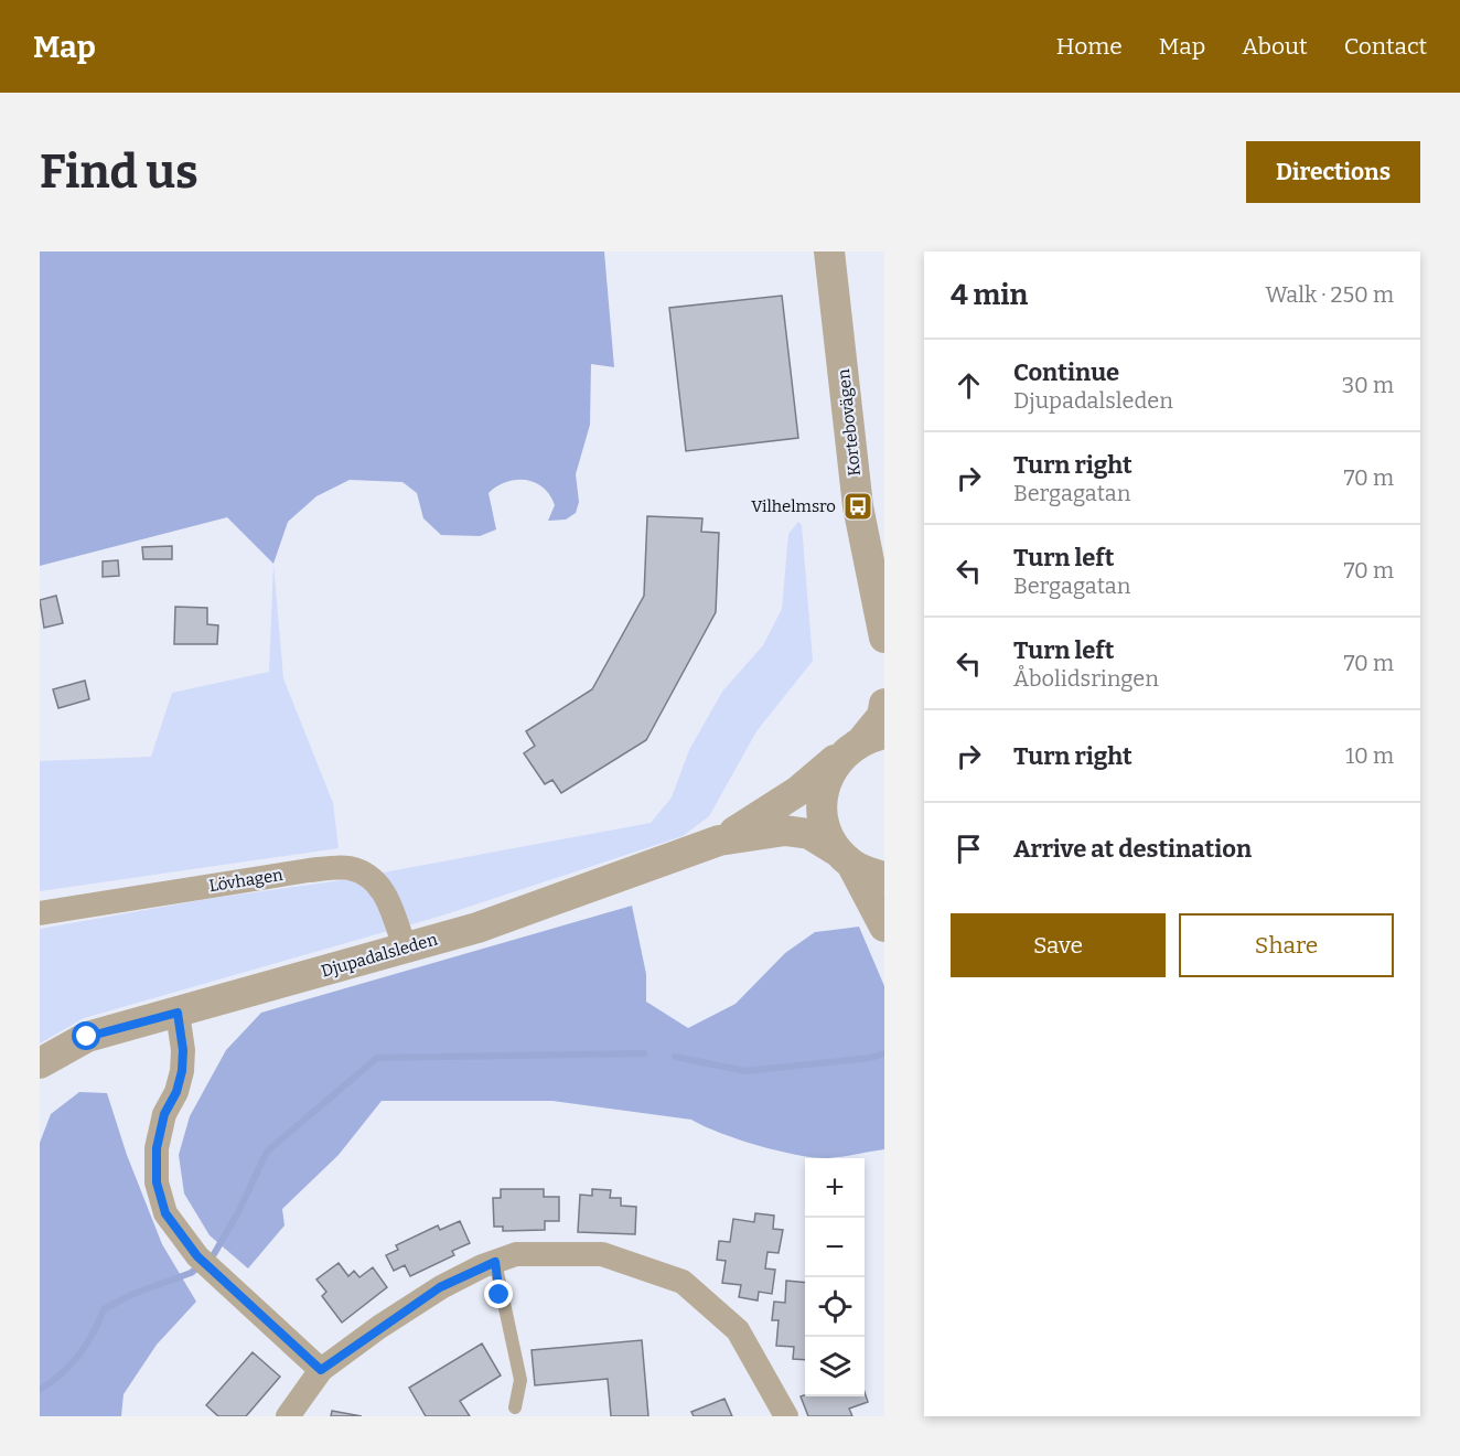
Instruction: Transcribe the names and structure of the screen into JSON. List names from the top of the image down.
{
  "streets": {
    "street": ["Kortebovägen", "Lövhagen", "Djupadalsleden"]
  },
  "crossings": [
    ["Lövhagen", "Djupadalsleden"]
  ],
  "places": {
    "bus stop": ["Vilhelmsro"]
  },
  "page": {
    "header": "Map",
    "nav": [
      "Home",
      "Map",
      "About",
      "Contact"
    ],
    "buttons": [
      "Directions",
      ["Save", "Share"]
    ],
    "title": "Find us",
    "heading": ["4 min", "Walk · 250 m"],
    "list": [
      ["Continue", "Djupadalsleden", "30 m"],
      ["Turn right", "Bergagatan", "70 m"],
      ["Turn left", "Bergagatan", "70 m"],
      ["Turn left", "Åbolidsringen", "70 m"],
      ["Turn right", "10 m"],
      "Arrive at destination"
    ],
    "map_buttons": ["+", "−"]
  }
}
